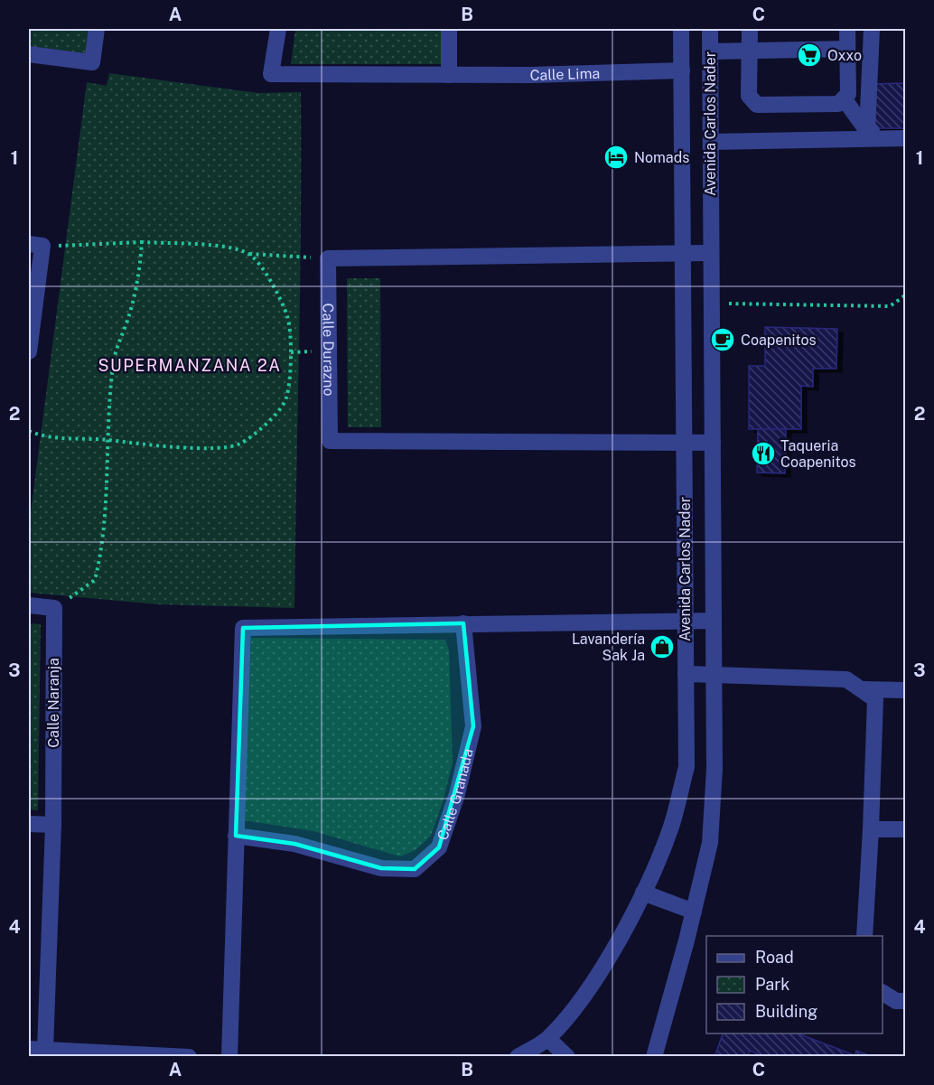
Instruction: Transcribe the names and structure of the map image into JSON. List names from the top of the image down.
{
  "streets": {
    "street": [
      "Calle Lima",
      "Avenida Carlos Nader",
      "Calle Durazno",
      "Calle Naranja",
      "Calle Granada"
    ]
  },
  "crossings": [
    ["Calle Lima", "Avenida Carlos Nader"],
    ["Avenida Carlos Nader", "Calle Durazno"]
  ],
  "districts": ["SUPERMANZANA 2A"],
  "places": {
    "supermarket": ["Oxxo"],
    "hotel": ["Nomads"],
    "cafe": ["Coapenitos"],
    "restaurant": ["Taqueria Coapenitos"],
    "shop": ["Lavandería Sak Ja"]
  },
  "legend": ["Road", "Park", "Building"],
  "grid": {
    "columns": ["A", "B", "C"],
    "rows": [
      "1",
      "2",
      "3",
      "4"
    ]
  }
}
